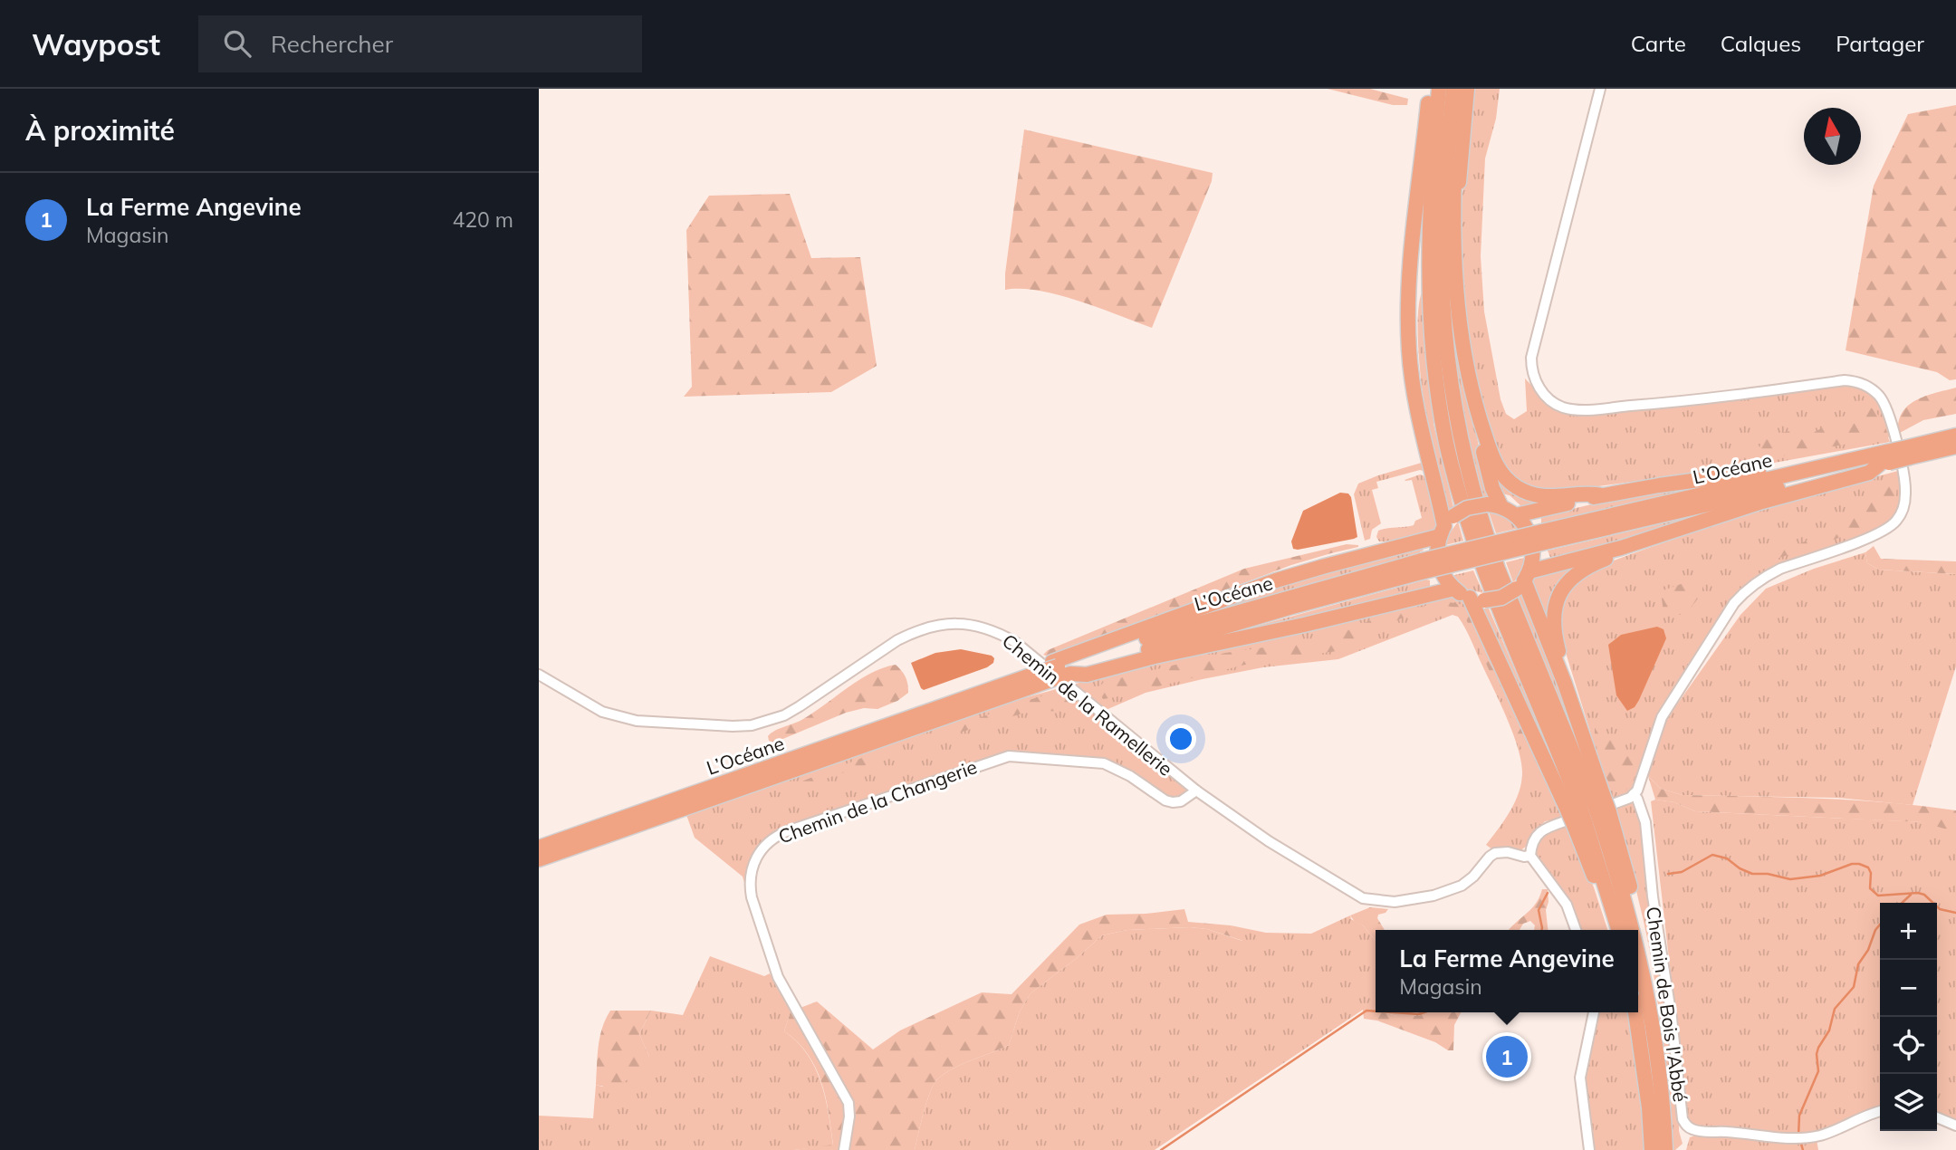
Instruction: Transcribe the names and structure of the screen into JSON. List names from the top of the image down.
{
  "streets": {
    "highway": ["L’Océane"],
    "street": ["Chemin de la Ramellerie", "Chemin de la Changerie", "Chemin de Bois l'Abbé"]
  },
  "crossings": [
    ["Chemin de la Ramellerie", "Chemin de la Changerie"]
  ],
  "north": "top",
  "page": {
    "header": "Waypost",
    "search": "Rechercher",
    "nav": ["Carte", "Calques", "Partager"],
    "heading": "À proximité",
    "list": [
      {
        "mark": "1",
        "name": "La Ferme Angevine",
        "note": "Magasin",
        "value": "420 m"
      }
    ],
    "map_buttons": ["+", "−"],
    "popup": ["La Ferme Angevine", "Magasin"],
    "pins": "1"
  }
}
